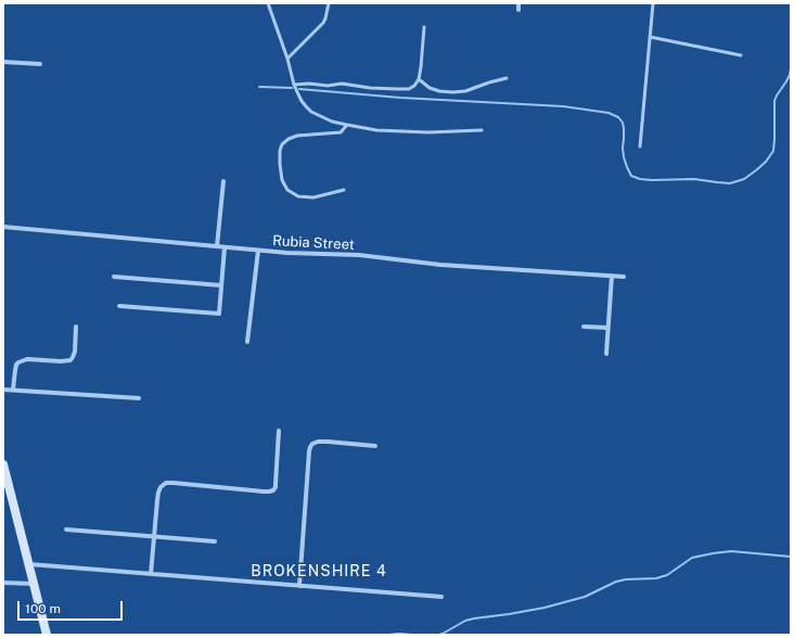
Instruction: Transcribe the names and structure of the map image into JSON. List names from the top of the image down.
{
  "streets": {
    "street": ["Rubia Street"]
  },
  "districts": ["BROKENSHIRE 4"],
  "scale_bar": "100 m"
}
